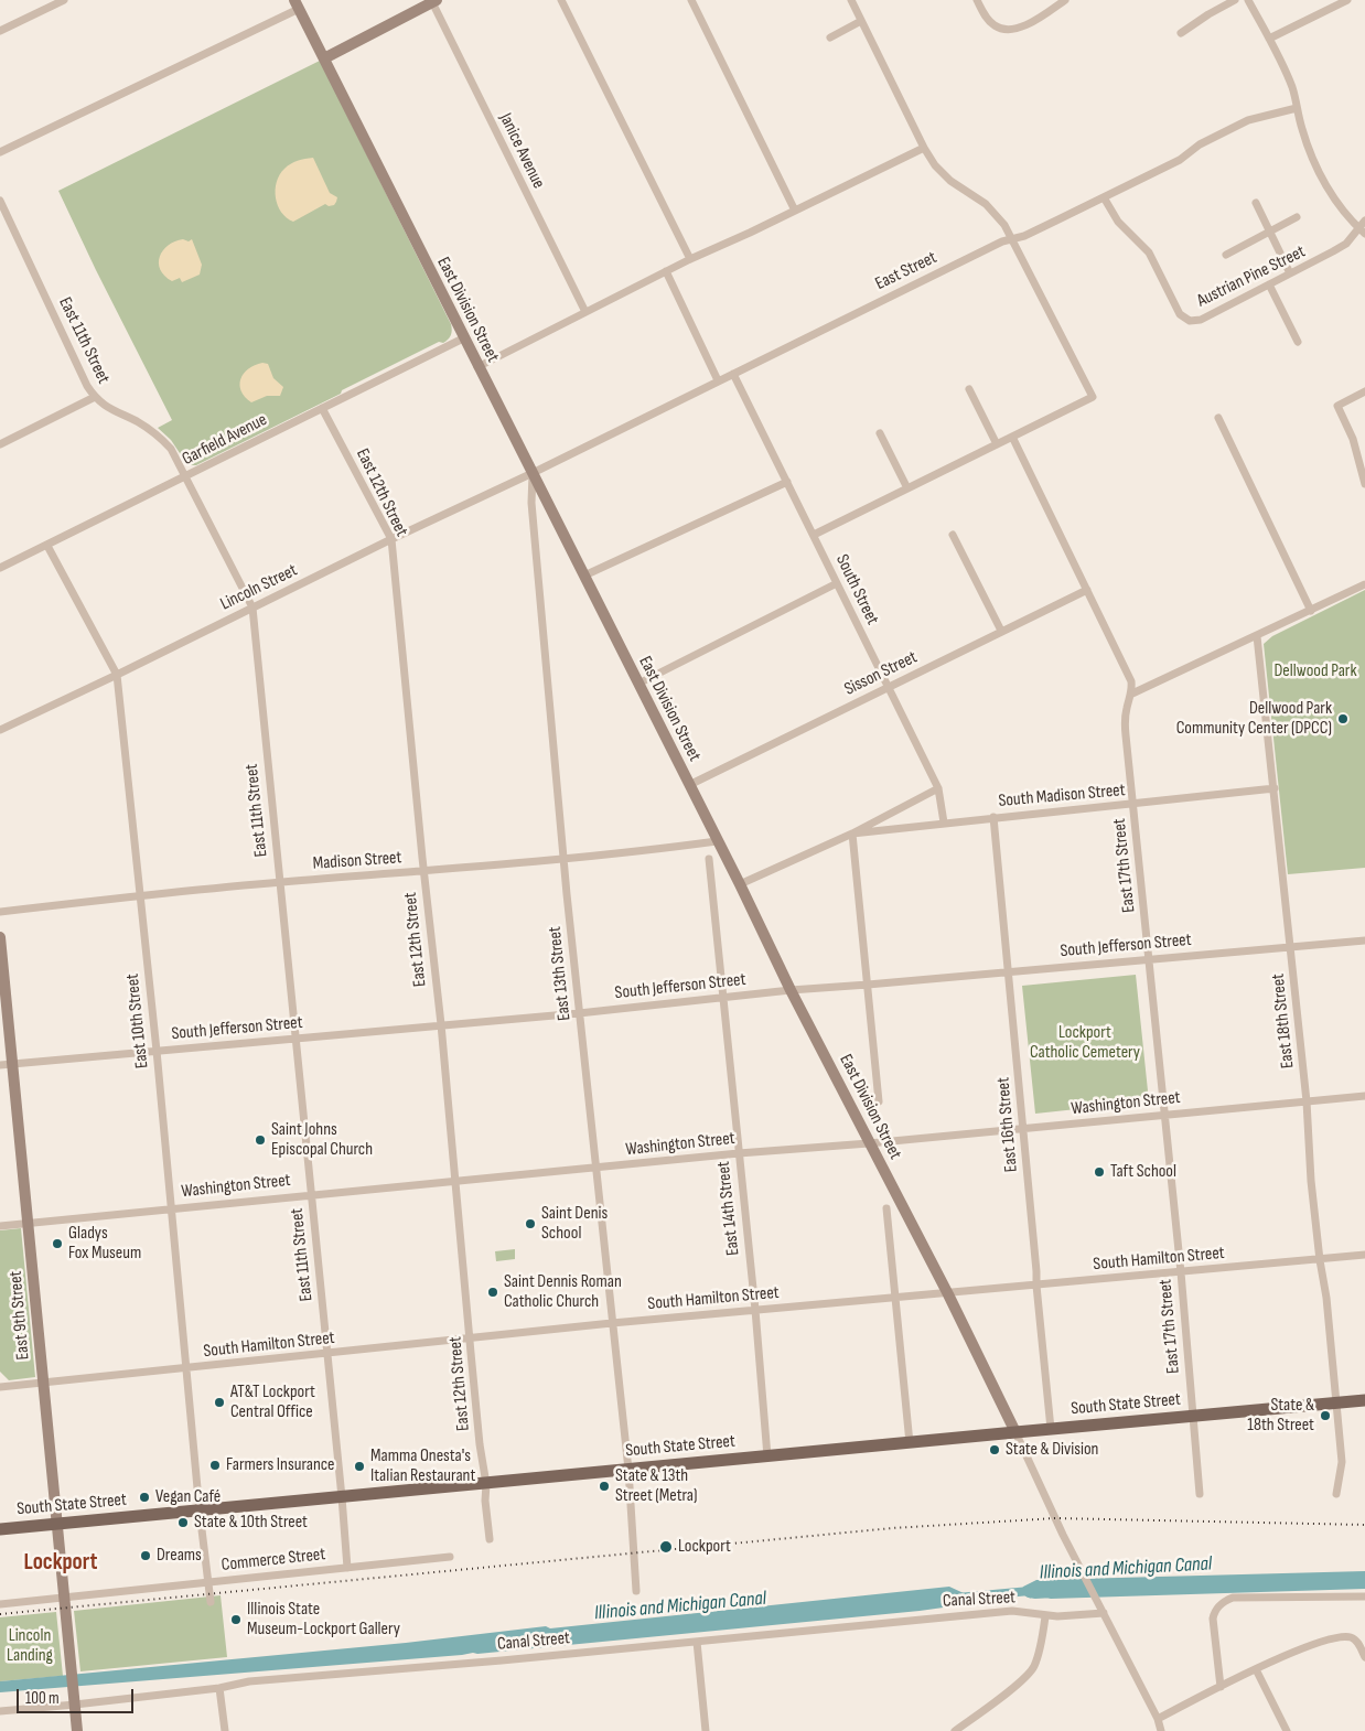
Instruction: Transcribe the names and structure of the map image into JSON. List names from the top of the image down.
{
  "streets": {
    "main road": ["South State Street"],
    "street": [
      "Janice Avenue",
      "East Street",
      "Austrian Pine Street",
      "East Division Street",
      "East 11th Street",
      "Garfield Avenue",
      "East 12th Street",
      "Lincoln Street",
      "South Street",
      "Sisson Street",
      "South Madison Street",
      "Madison Street",
      "East 17th Street",
      "South Jefferson Street",
      "East 13th Street",
      "East 10th Street",
      "East 18th Street",
      "Washington Street",
      "East 16th Street",
      "East 14th Street",
      "South Hamilton Street",
      "East 9th Street",
      "Commerce Street",
      "Canal Street"
    ]
  },
  "crossings": [
    ["East Street", "Austrian Pine Street"],
    ["East Street", "East Division Street"],
    ["East Street", "Lincoln Street"],
    ["East Street", "South Street"],
    ["East Street", "East 13th Street"],
    ["East Division Street", "Garfield Avenue"],
    ["East Division Street", "Lincoln Street"],
    ["East Division Street", "Sisson Street"],
    ["East Division Street", "Madison Street"],
    ["East Division Street", "South Jefferson Street"],
    ["East Division Street", "East 13th Street"],
    ["East Division Street", "Washington Street"],
    ["East Division Street", "South Hamilton Street"],
    ["East Division Street", "South State Street"],
    ["East 11th Street", "Garfield Avenue"],
    ["East 11th Street", "Lincoln Street"],
    ["East 11th Street", "Madison Street"],
    ["East 11th Street", "South Jefferson Street"],
    ["East 11th Street", "Washington Street"],
    ["East 11th Street", "South Hamilton Street"],
    ["East 11th Street", "South State Street"],
    ["East 11th Street", "Commerce Street"],
    ["Garfield Avenue", "East 12th Street"],
    ["Garfield Avenue", "East 10th Street"],
    ["East 12th Street", "Lincoln Street"],
    ["East 12th Street", "Madison Street"],
    ["East 12th Street", "South Jefferson Street"],
    ["East 12th Street", "Washington Street"],
    ["East 12th Street", "South Hamilton Street"],
    ["East 12th Street", "South State Street"],
    ["Lincoln Street", "East 13th Street"],
    ["Lincoln Street", "East 10th Street"],
    ["South Street", "Sisson Street"],
    ["South Street", "South Madison Street"],
    ["South Madison Street", "East 17th Street"],
    ["South Madison Street", "East 18th Street"],
    ["South Madison Street", "East 16th Street"],
    ["Madison Street", "East 13th Street"],
    ["Madison Street", "East 10th Street"],
    ["East 17th Street", "South Jefferson Street"],
    ["East 17th Street", "Washington Street"],
    ["East 17th Street", "South Hamilton Street"],
    ["East 17th Street", "South State Street"],
    ["South Jefferson Street", "East 13th Street"],
    ["South Jefferson Street", "East 10th Street"],
    ["South Jefferson Street", "East 18th Street"],
    ["South Jefferson Street", "East 16th Street"],
    ["South Jefferson Street", "East 14th Street"],
    ["South Jefferson Street", "East 9th Street"],
    ["East 13th Street", "Washington Street"],
    ["East 13th Street", "South Hamilton Street"],
    ["East 13th Street", "South State Street"],
    ["East 10th Street", "Washington Street"],
    ["East 10th Street", "South Hamilton Street"],
    ["East 10th Street", "South State Street"],
    ["East 10th Street", "Commerce Street"],
    ["East 18th Street", "Washington Street"],
    ["East 18th Street", "South Hamilton Street"],
    ["East 18th Street", "South State Street"],
    ["Washington Street", "East 16th Street"],
    ["Washington Street", "East 14th Street"],
    ["Washington Street", "East 9th Street"],
    ["East 16th Street", "South Hamilton Street"],
    ["East 16th Street", "South State Street"],
    ["East 14th Street", "South Hamilton Street"],
    ["East 14th Street", "South State Street"],
    ["South Hamilton Street", "East 9th Street"],
    ["East 9th Street", "South State Street"],
    ["East 9th Street", "Commerce Street"],
    ["East 9th Street", "Canal Street"]
  ],
  "districts": ["Lockport"],
  "water": ["Illinois and Michigan Canal"],
  "parks": ["Dellwood Park", "Lockport Catholic Cemetery", "Lincoln Landing"],
  "places": [
    "Dellwood Park Community Center (DPCC)",
    "Saint Johns Episcopal Church",
    "Taft School",
    "Saint Denis School",
    "Gladys Fox Museum",
    "Saint Dennis Roman Catholic Church",
    "AT&T Lockport Central Office",
    "State & 18th Street",
    "State & Division",
    "Farmers Insurance",
    "Mamma Onesta's Italian Restaurant",
    "State & 13th Street (Metra)",
    "Vegan Café",
    "State & 10th Street",
    "Lockport",
    "Dreams",
    "Illinois State Museum-Lockport Gallery"
  ],
  "scale_bar": "100 m"
}
